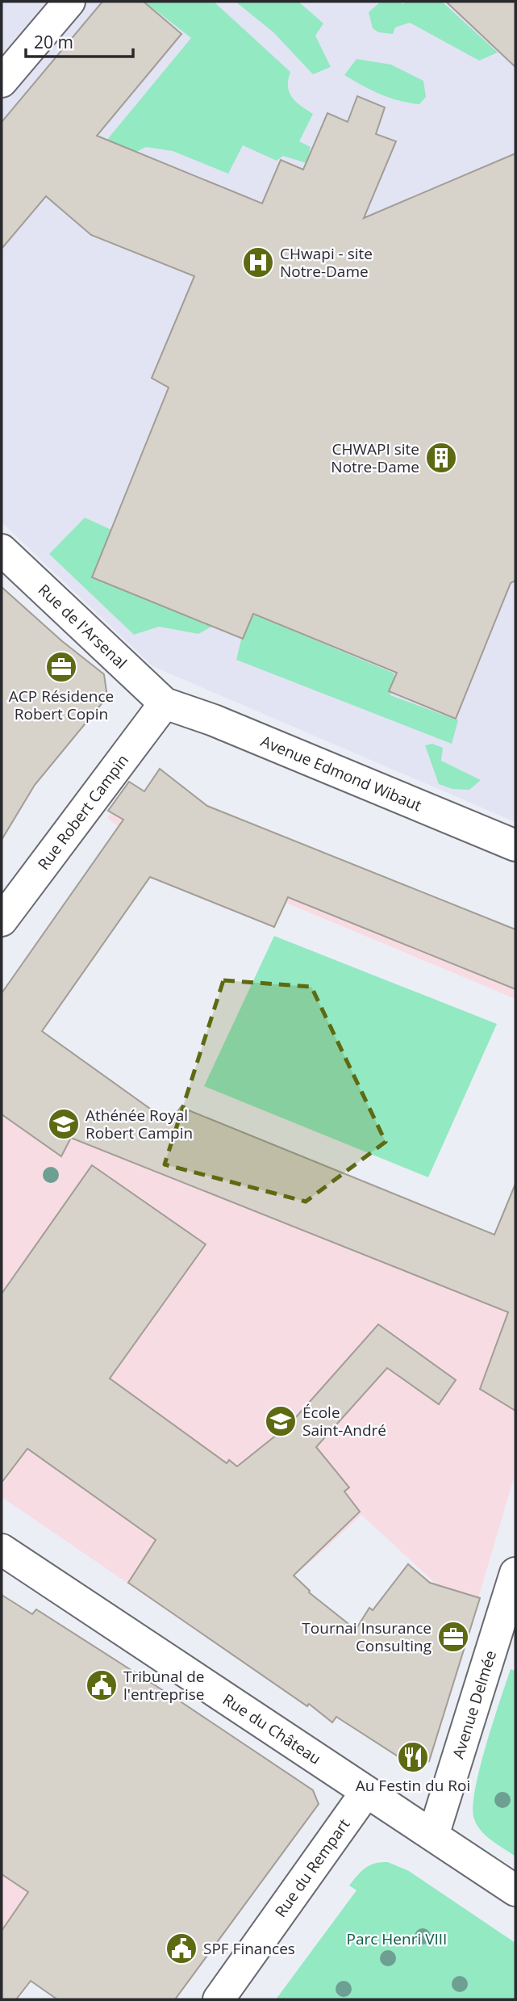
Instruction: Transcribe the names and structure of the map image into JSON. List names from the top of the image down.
{
  "streets": {
    "street": [
      "Rue de l'Arsenal",
      "Avenue Edmond Wibaut",
      "Rue Robert Campin",
      "Avenue Delmée",
      "Rue du Château",
      "Rue du Rempart"
    ]
  },
  "crossings": [
    ["Rue de l'Arsenal", "Avenue Edmond Wibaut"],
    ["Rue de l'Arsenal", "Rue Robert Campin"],
    ["Avenue Edmond Wibaut", "Rue Robert Campin"],
    ["Avenue Delmée", "Rue du Château"],
    ["Rue du Château", "Rue du Rempart"]
  ],
  "parks": ["Parc Henri VIII"],
  "places": {
    "hospital": ["CHwapi - site Notre-Dame"],
    "building": ["CHWAPI site Notre-Dame"],
    "office": ["ACP Résidence Robert Copin", "Tournai Insurance Consulting"],
    "school or university": ["Athénée Royal Robert Campin", "École Saint-André"],
    "public building": ["Tribunal de l'entreprise", "SPF Finances"],
    "restaurant": ["Au Festin du Roi"]
  },
  "scale_bar": "20 m"
}
